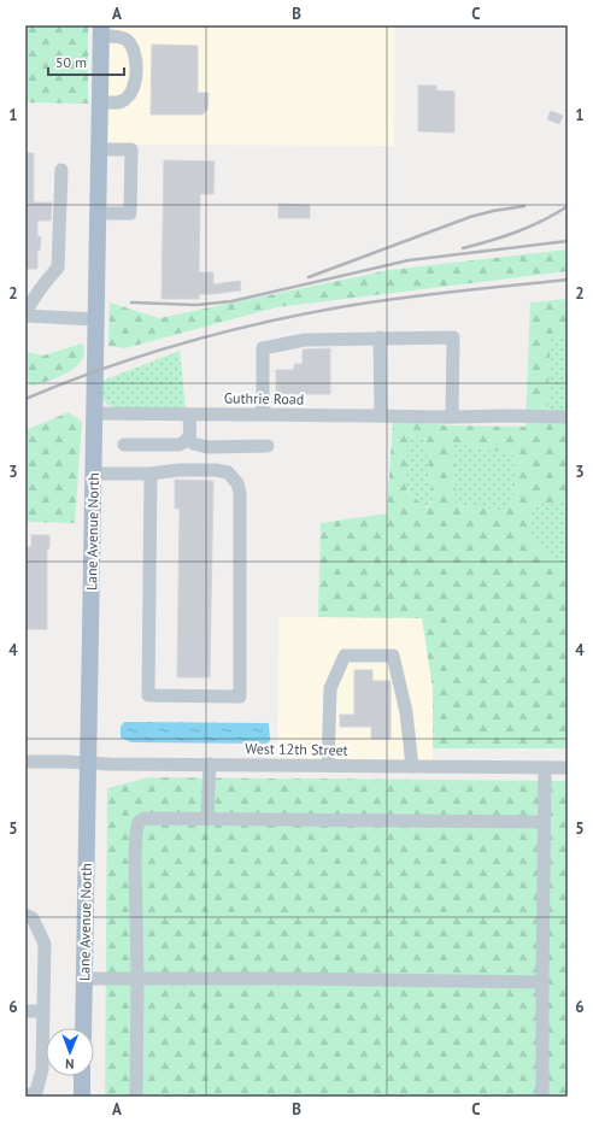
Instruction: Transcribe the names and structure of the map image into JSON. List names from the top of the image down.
{
  "streets": {
    "main road": ["Lane Avenue North"],
    "street": ["Guthrie Road", "West 12th Street"]
  },
  "crossings": [
    ["Guthrie Road", "Lane Avenue North"],
    ["Lane Avenue North", "West 12th Street"]
  ],
  "scale_bar": "50 m",
  "north": "bottom",
  "grid": {
    "columns": ["A", "B", "C"],
    "rows": [
      "1",
      "2",
      "3",
      "4",
      "5",
      "6"
    ]
  }
}
